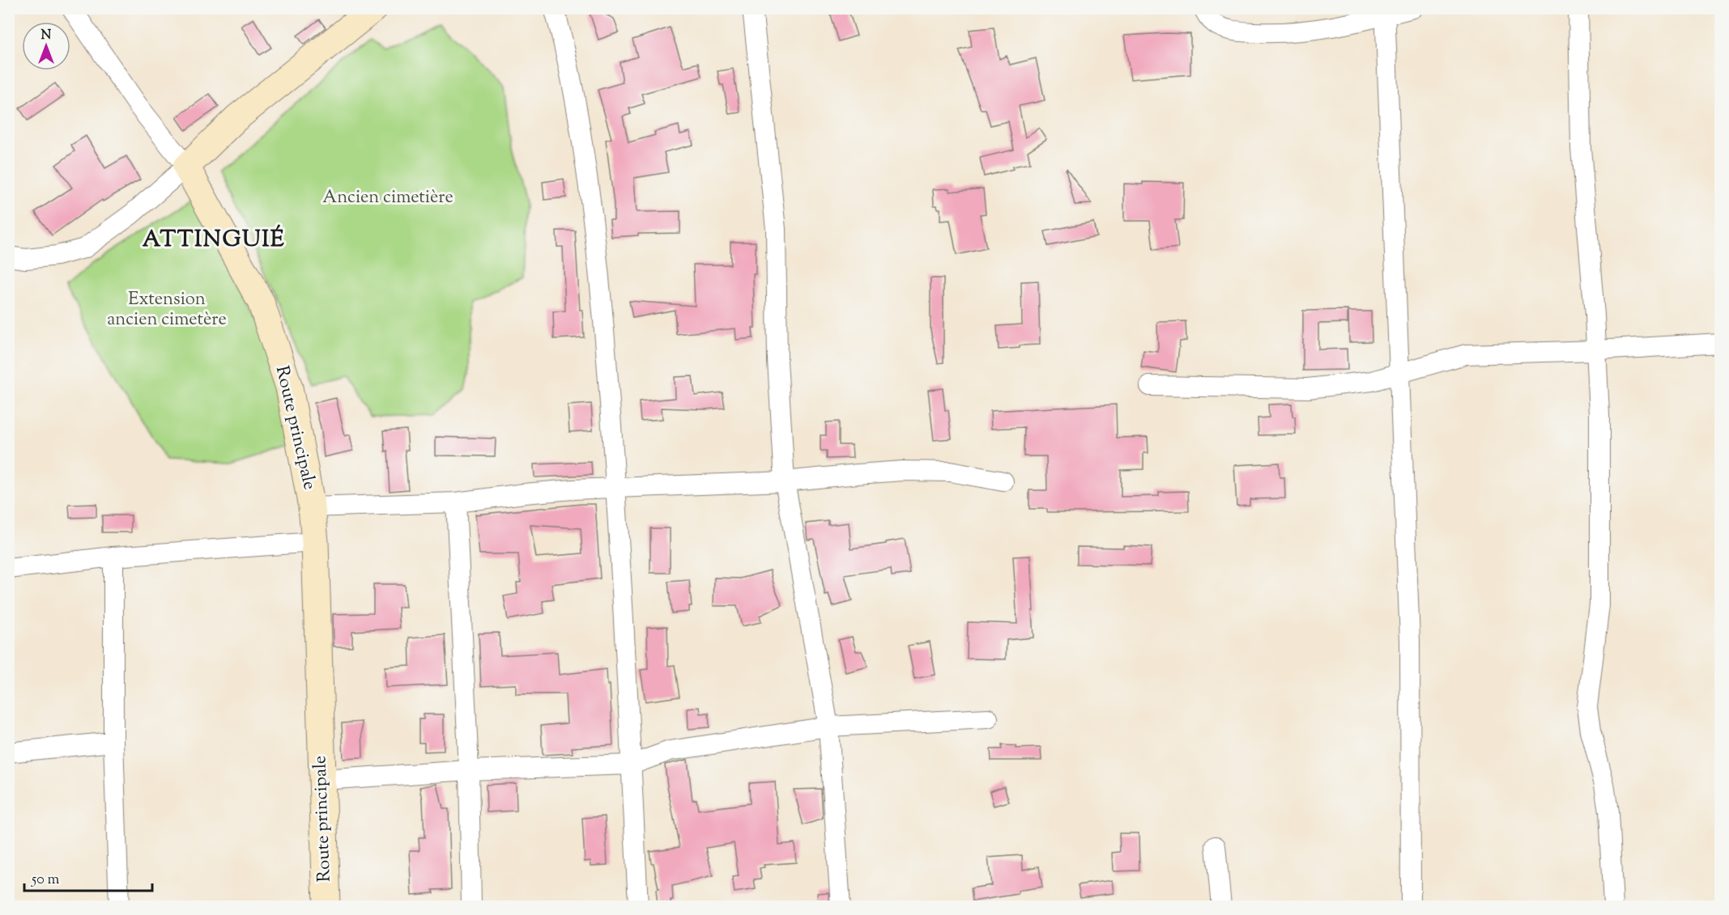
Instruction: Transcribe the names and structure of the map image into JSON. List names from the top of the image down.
{
  "streets": {
    "street": ["Route principale"]
  },
  "districts": ["ATTINGUIÉ"],
  "parks": ["Ancien cimetière", "Extension ancien cimetère"],
  "scale_bar": "50 m",
  "north": "top"
}
